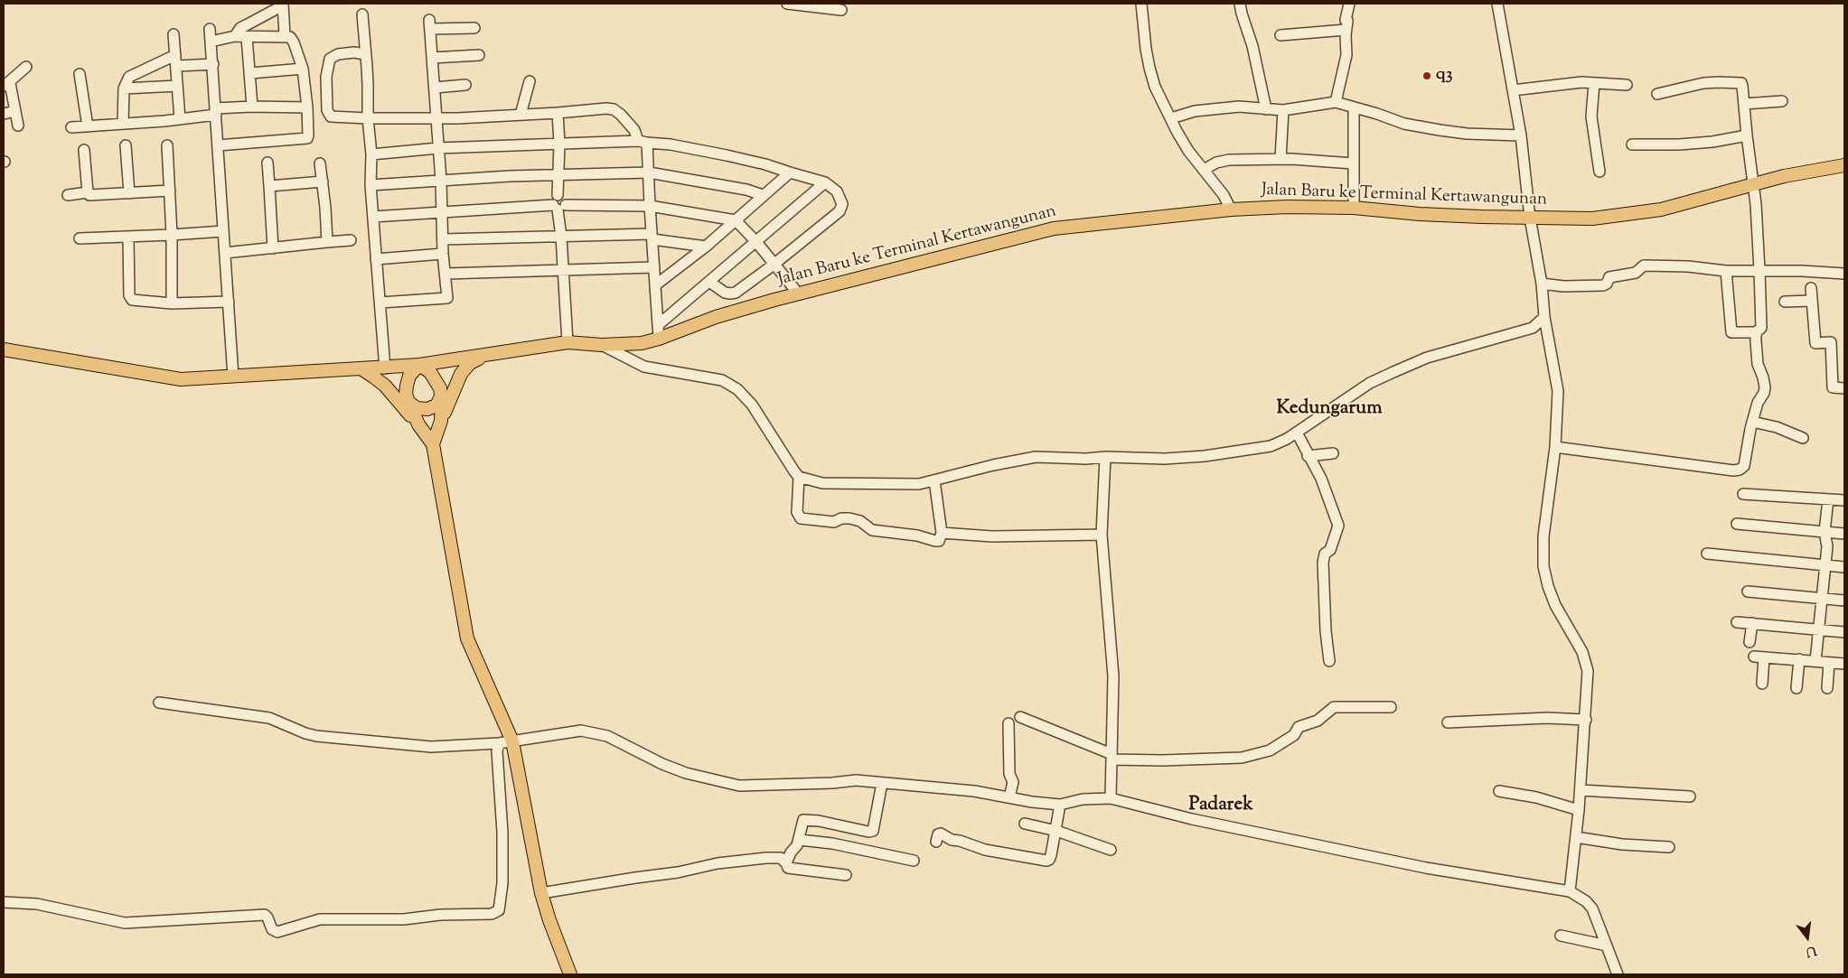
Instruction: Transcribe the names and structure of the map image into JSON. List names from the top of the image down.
{
  "streets": {
    "main road": ["Jalan Baru ke Terminal Kertawangunan"]
  },
  "districts": ["Kedungarum", "Padarek"],
  "places": ["q3"],
  "north": "bottom"
}
